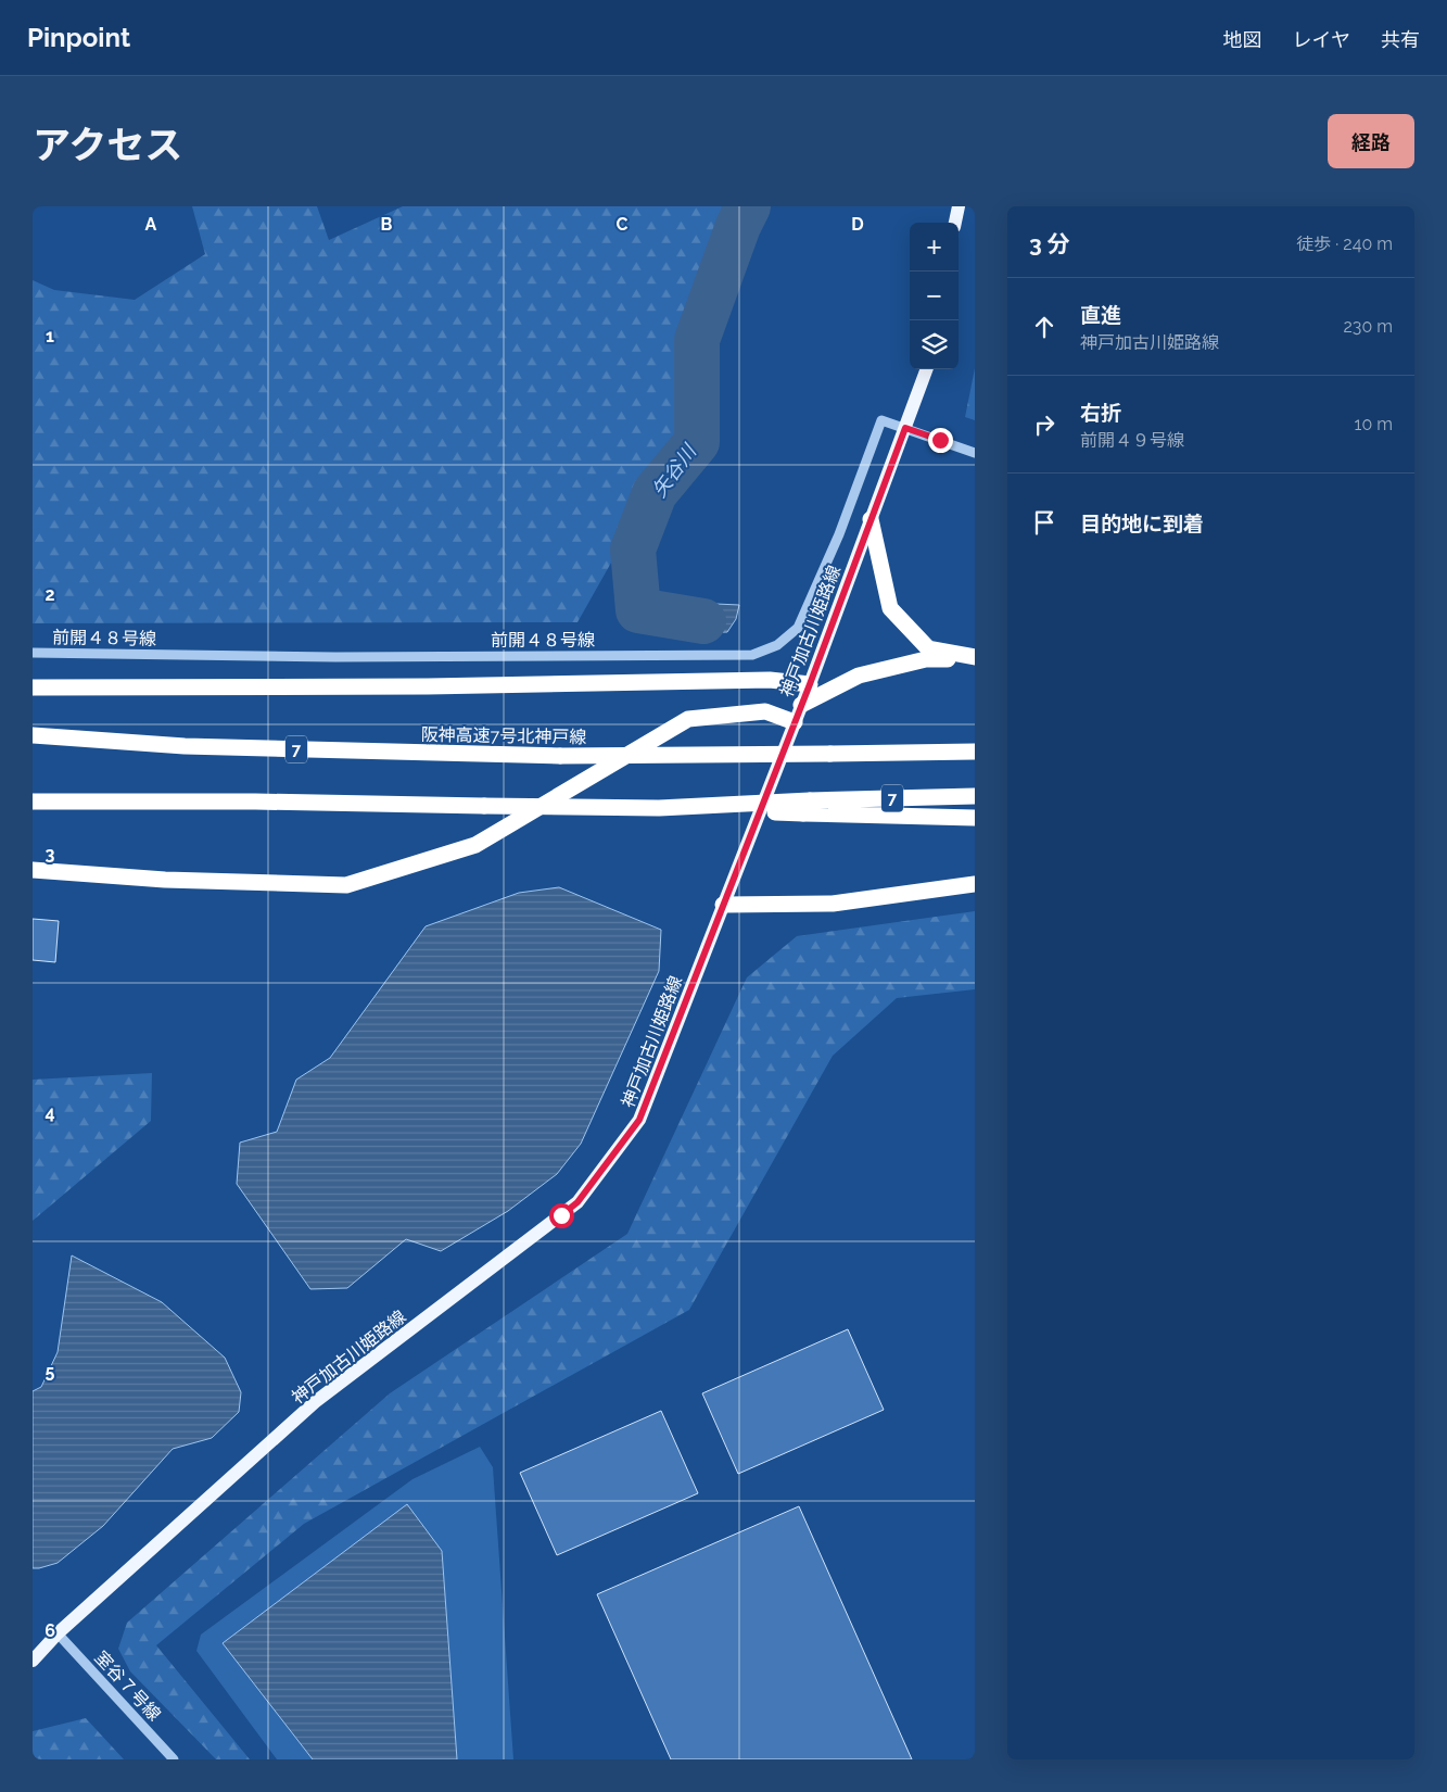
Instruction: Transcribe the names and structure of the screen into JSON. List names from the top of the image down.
{
  "streets": {
    "highway": ["阪神高速7号北神戸線", "7"],
    "main road": ["神戸加古川姫路線"],
    "street": ["前開４８号線", "室谷７号線"]
  },
  "crossings": [
    ["神戸加古川姫路線", "前開４８号線"],
    ["神戸加古川姫路線", "室谷７号線"]
  ],
  "water": ["矢谷川"],
  "page": {
    "header": "Pinpoint",
    "nav": ["地図", "レイヤ", "共有"],
    "title": "アクセス",
    "buttons": "経路",
    "heading": ["3 分", "徒歩 · 240 m"],
    "map_buttons": ["+", "−"],
    "list": [
      ["直進", "神戸加古川姫路線", "230 m"],
      ["右折", "前開４９号線", "10 m"],
      "目的地に到着"
    ]
  },
  "grid": {
    "columns": [
      "A",
      "B",
      "C",
      "D"
    ],
    "rows": [
      "1",
      "2",
      "3",
      "4",
      "5",
      "6"
    ]
  }
}
